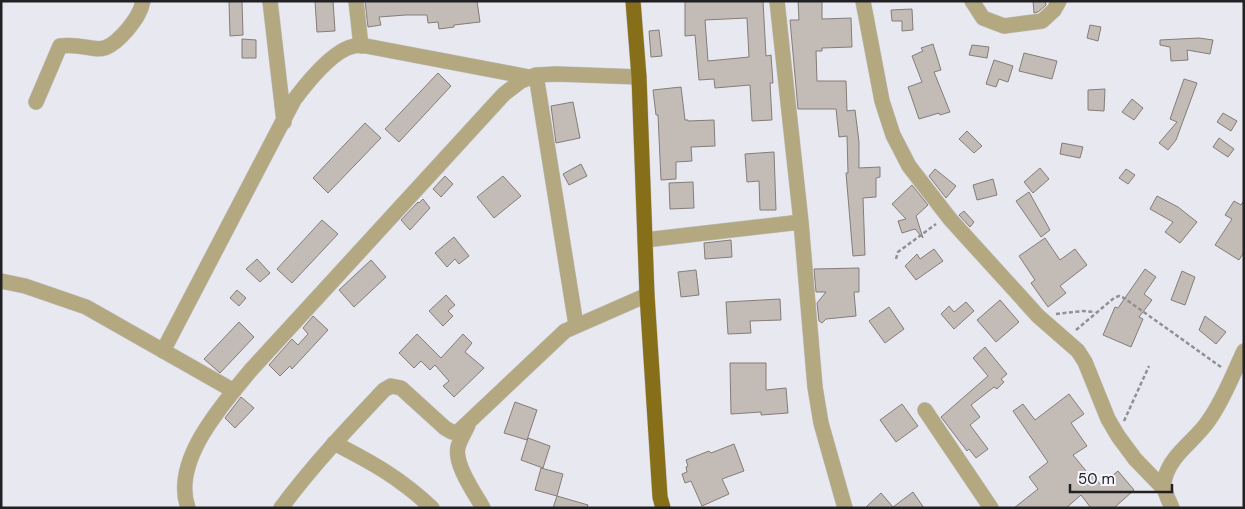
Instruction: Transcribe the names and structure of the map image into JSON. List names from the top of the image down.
{
  "scale_bar": "50 m"
}
